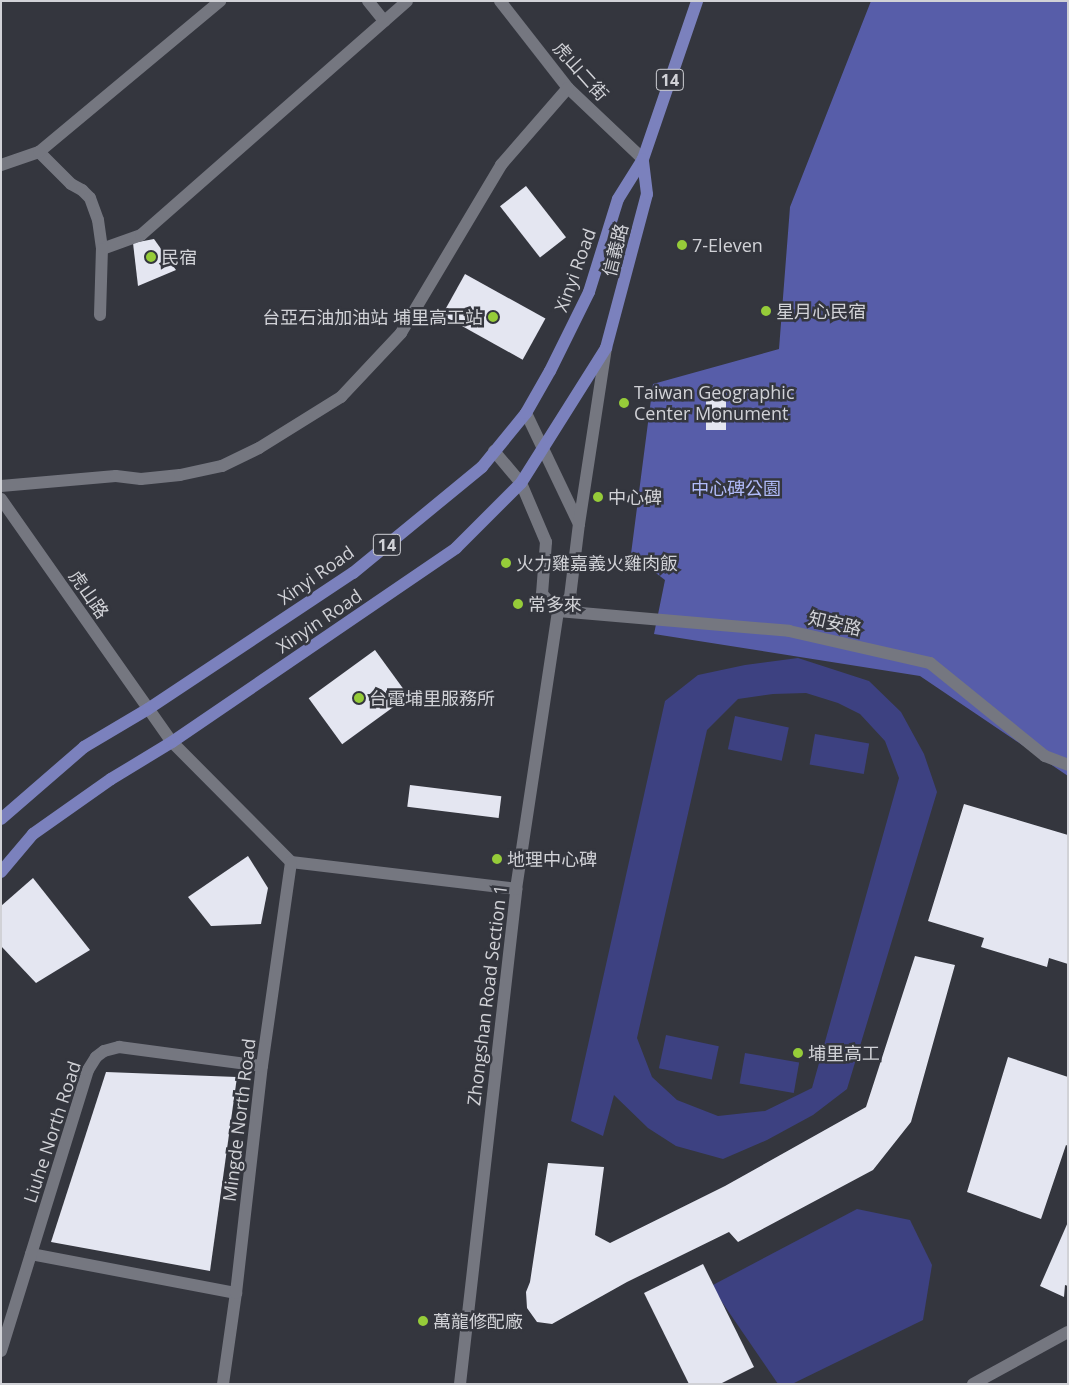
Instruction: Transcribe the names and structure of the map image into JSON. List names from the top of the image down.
{
  "streets": {
    "main road": [
      "14",
      "信義路",
      "Xinyi Road",
      "Xinyin Road"
    ],
    "street": [
      "虎山二街",
      "虎山路",
      "知安路",
      "Zhongshan Road Section 1",
      "Mingde North Road",
      "Liuhe North Road"
    ]
  },
  "crossings": [
    ["虎山二街", "14"],
    ["虎山二街", "信義路"],
    ["虎山二街", "Xinyi Road"],
    ["14", "信義路"],
    ["14", "Xinyi Road"],
    ["信義路", "Xinyi Road"],
    ["信義路", "Xinyin Road"],
    ["信義路", "Zhongshan Road Section 1"],
    ["Xinyi Road", "虎山路"],
    ["Xinyin Road", "Zhongshan Road Section 1"],
    ["知安路", "Zhongshan Road Section 1"],
    ["Mingde North Road", "Liuhe North Road"]
  ],
  "parks": ["中心碑公園"],
  "places": [
    "7-Eleven",
    "民宿",
    "星月心民宿",
    "台亞石油加油站 埔里高工站",
    "Taiwan Geographic Center Monument",
    "中心碑",
    "火力雞嘉義火雞肉飯",
    "常多來",
    "台電埔里服務所",
    "地理中心碑",
    "埔里高工",
    "萬龍修配廠"
  ]
}
